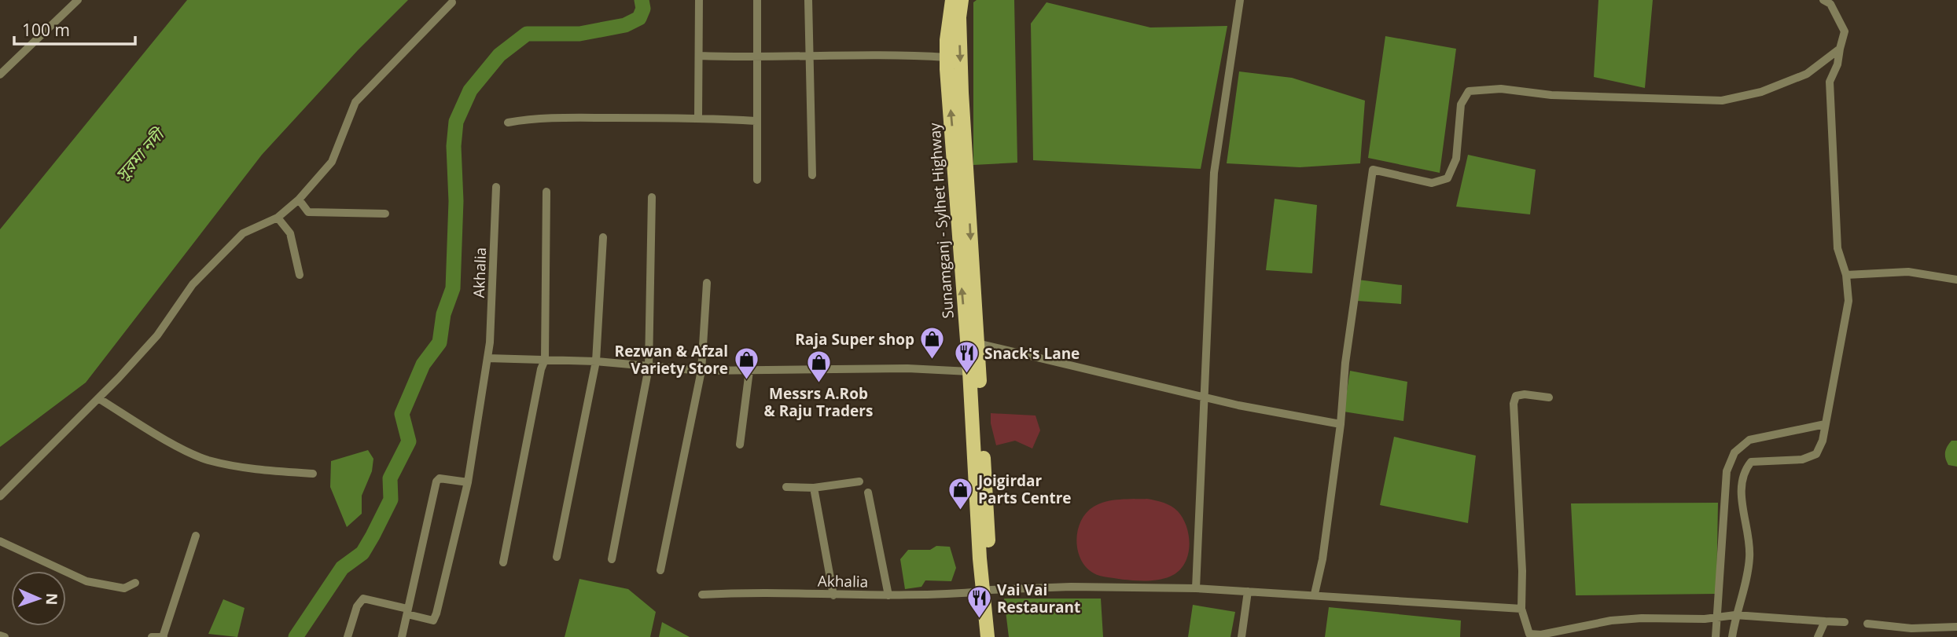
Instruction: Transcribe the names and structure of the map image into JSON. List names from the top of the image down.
{
  "streets": {
    "main road": ["Sunamganj - Sylhet Highway"],
    "street": ["Akhalia"]
  },
  "crossings": [
    ["Sunamganj - Sylhet Highway", "Akhalia"]
  ],
  "water": ["সুরমা নদী"],
  "places": {
    "shop": [
      "Raja Super shop",
      "Rezwan & Afzal Variety Store",
      "Messrs A.Rob & Raju Traders",
      "Joigirdar Parts Centre"
    ],
    "restaurant": ["Snack's Lane", "Vai Vai Restaurant"]
  },
  "scale_bar": "100 m",
  "north": "right"
}
